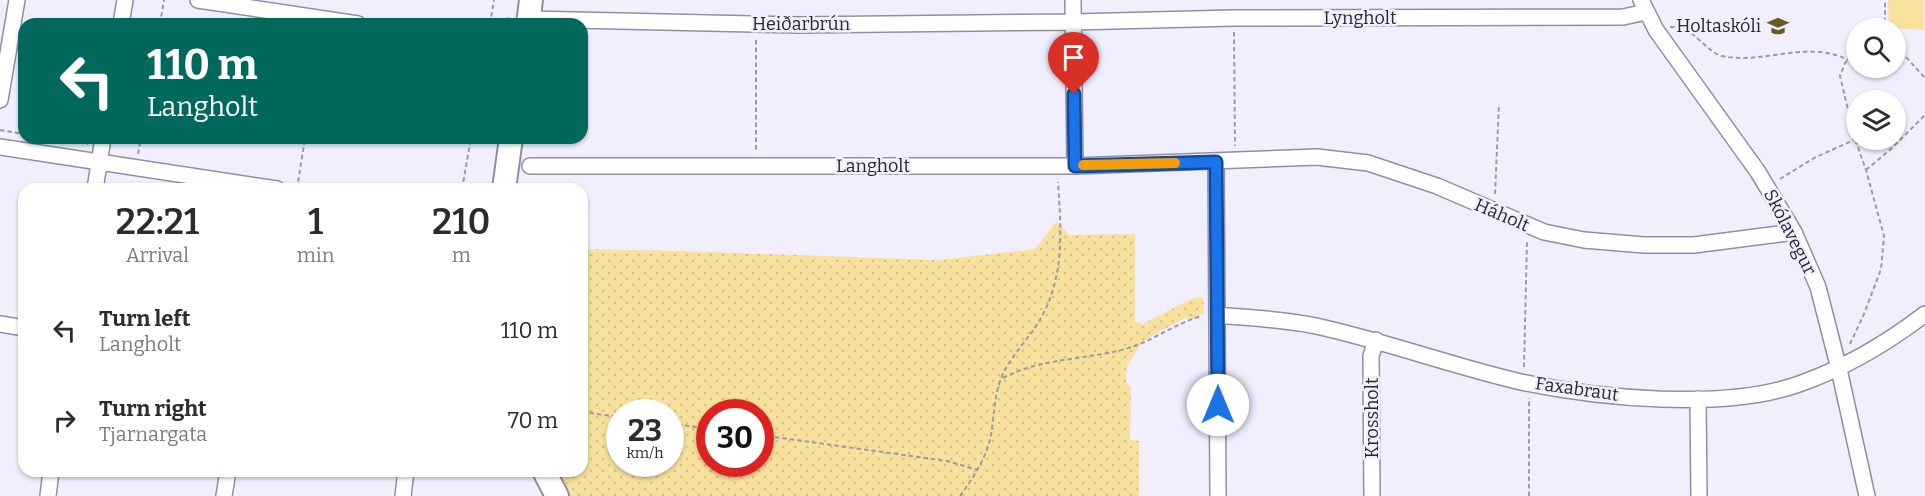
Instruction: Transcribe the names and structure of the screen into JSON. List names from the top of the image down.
{
  "streets": {
    "street": [
      "Lyngholt",
      "Heiðarbrún",
      "Langholt",
      "Háholt",
      "Skólavegur",
      "Faxabraut",
      "Krossholt"
    ]
  },
  "crossings": [
    ["Lyngholt", "Heiðarbrún"],
    ["Lyngholt", "Skólavegur"],
    ["Langholt", "Háholt"],
    ["Háholt", "Skólavegur"],
    ["Skólavegur", "Faxabraut"],
    ["Faxabraut", "Krossholt"]
  ],
  "places": {
    "school or university": ["Holtaskóli"]
  },
  "page": {
    "turn": ["110 m", "Langholt"],
    "eta": [
      "22:21",
      "Arrival",
      "1",
      "min",
      "210",
      "m"
    ],
    "list": [
      {
        "name": "Turn left",
        "note": "Langholt",
        "value": "110 m"
      },
      {
        "name": "Turn right",
        "note": "Tjarnargata",
        "value": "70 m"
      }
    ],
    "speed": "23 km/h",
    "limit": "30"
  }
}
